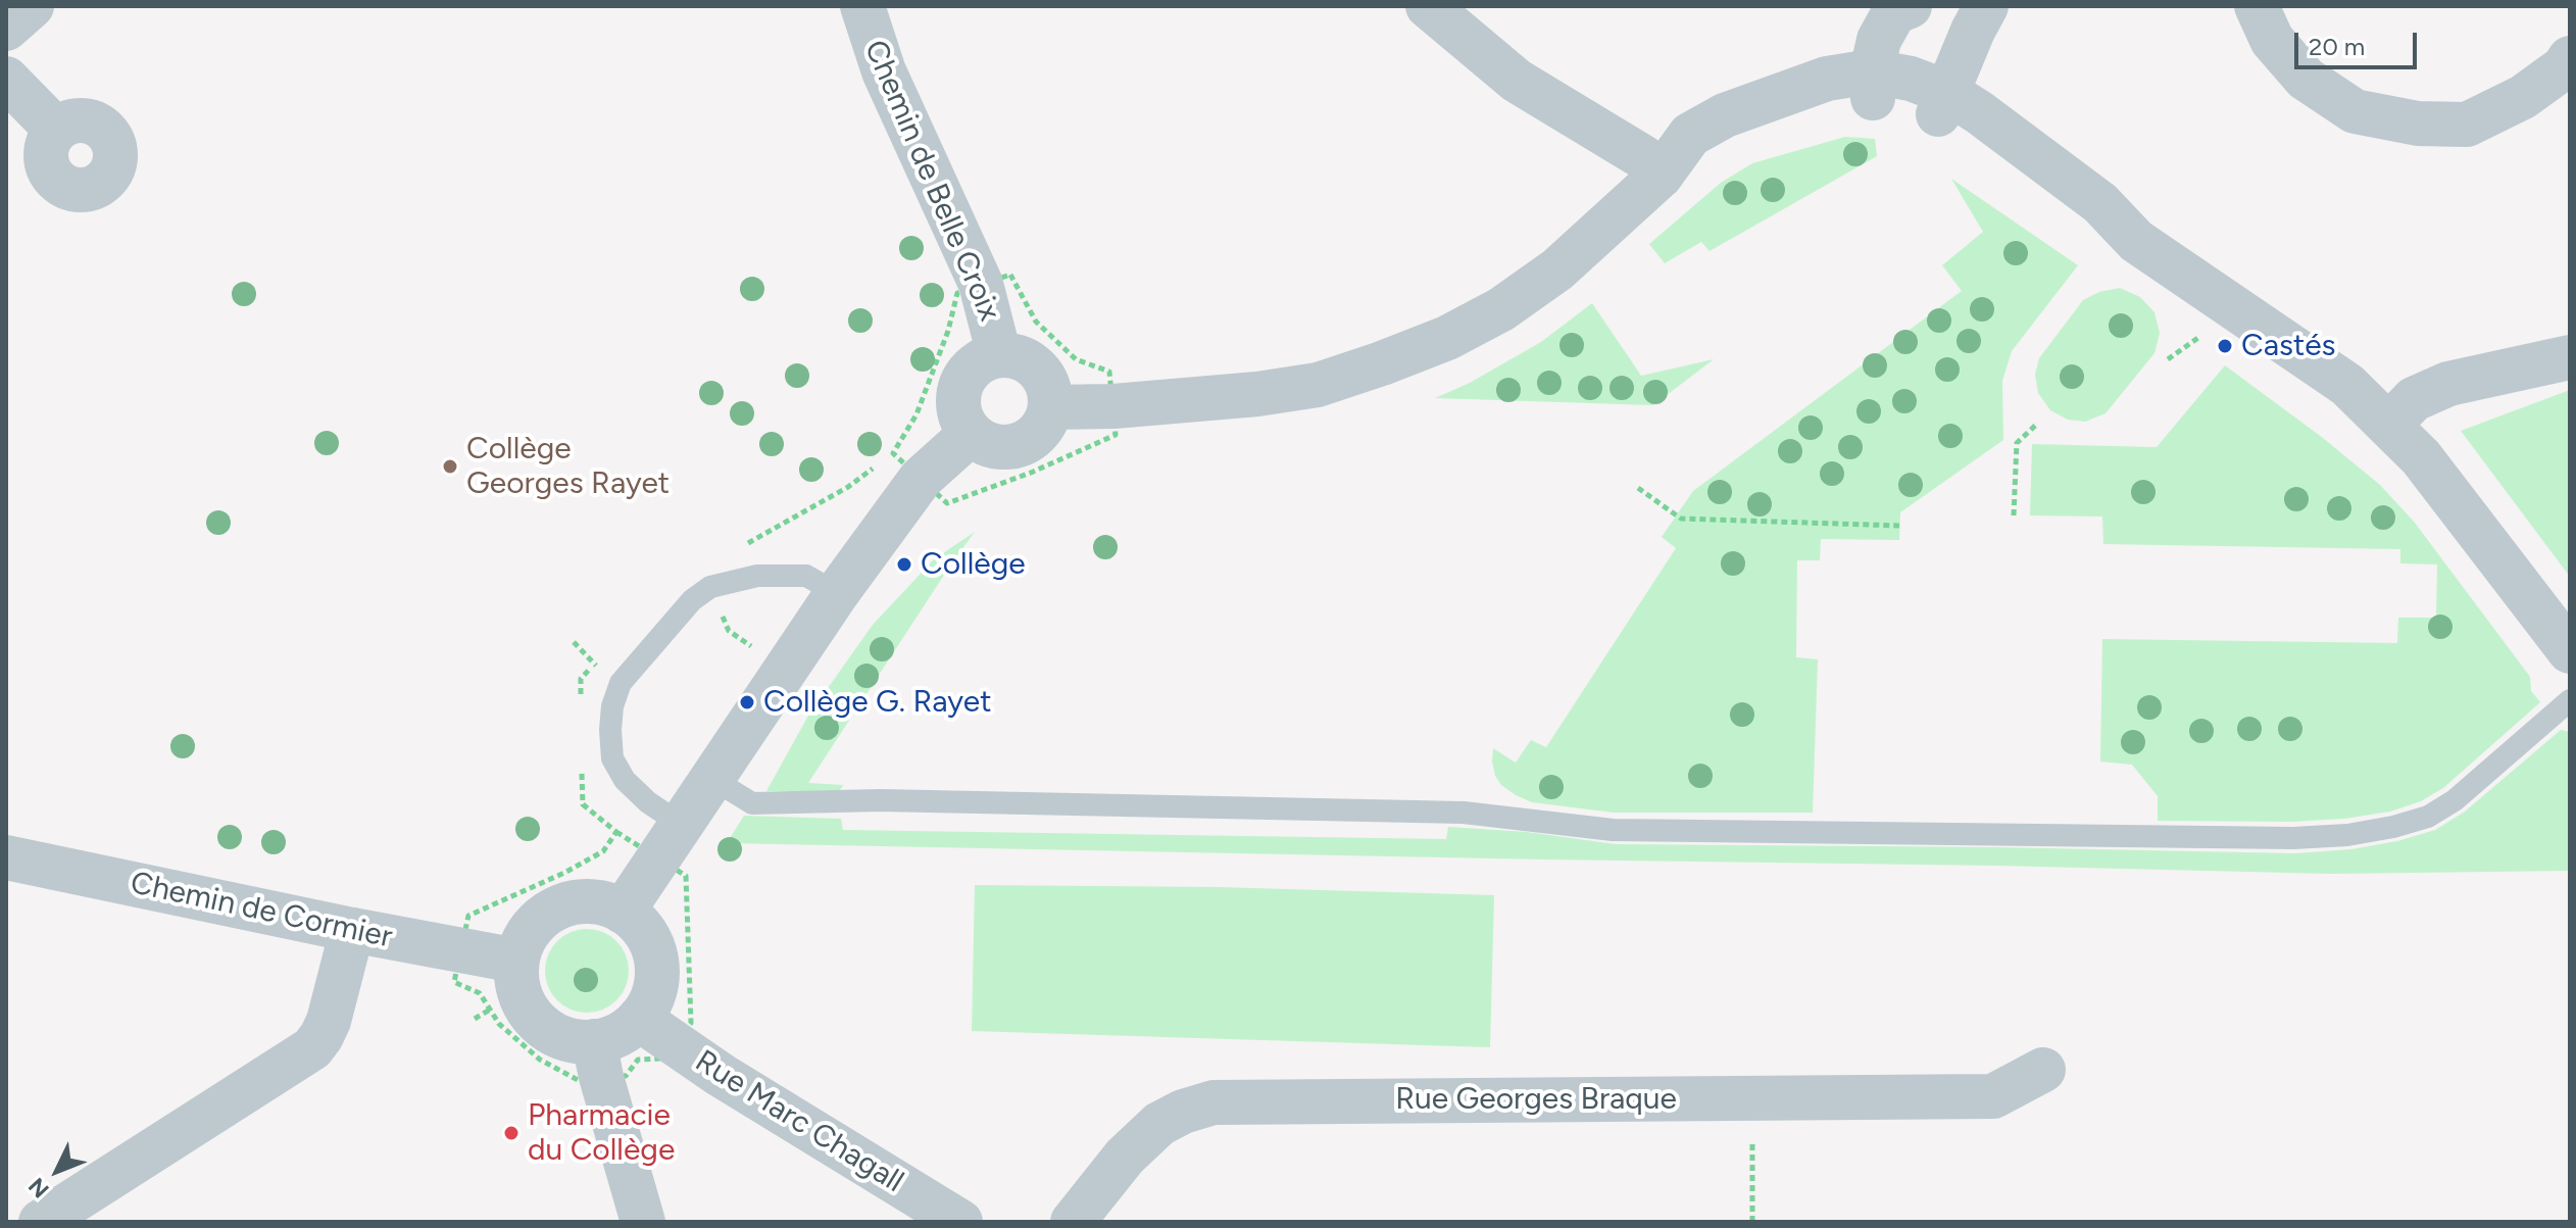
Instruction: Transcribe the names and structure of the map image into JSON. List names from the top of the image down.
{
  "streets": {
    "street": [
      "Chemin de Belle Croix",
      "Chemin de Cormier",
      "Rue Georges Braque",
      "Rue Marc Chagall"
    ]
  },
  "crossings": [
    ["Chemin de Cormier", "Rue Marc Chagall"]
  ],
  "places": [
    "Castés",
    "Collège Georges Rayet",
    "Collège",
    "Collège G. Rayet",
    "Pharmacie du Collège"
  ],
  "scale_bar": "20 m",
  "north": "bottom left"
}
